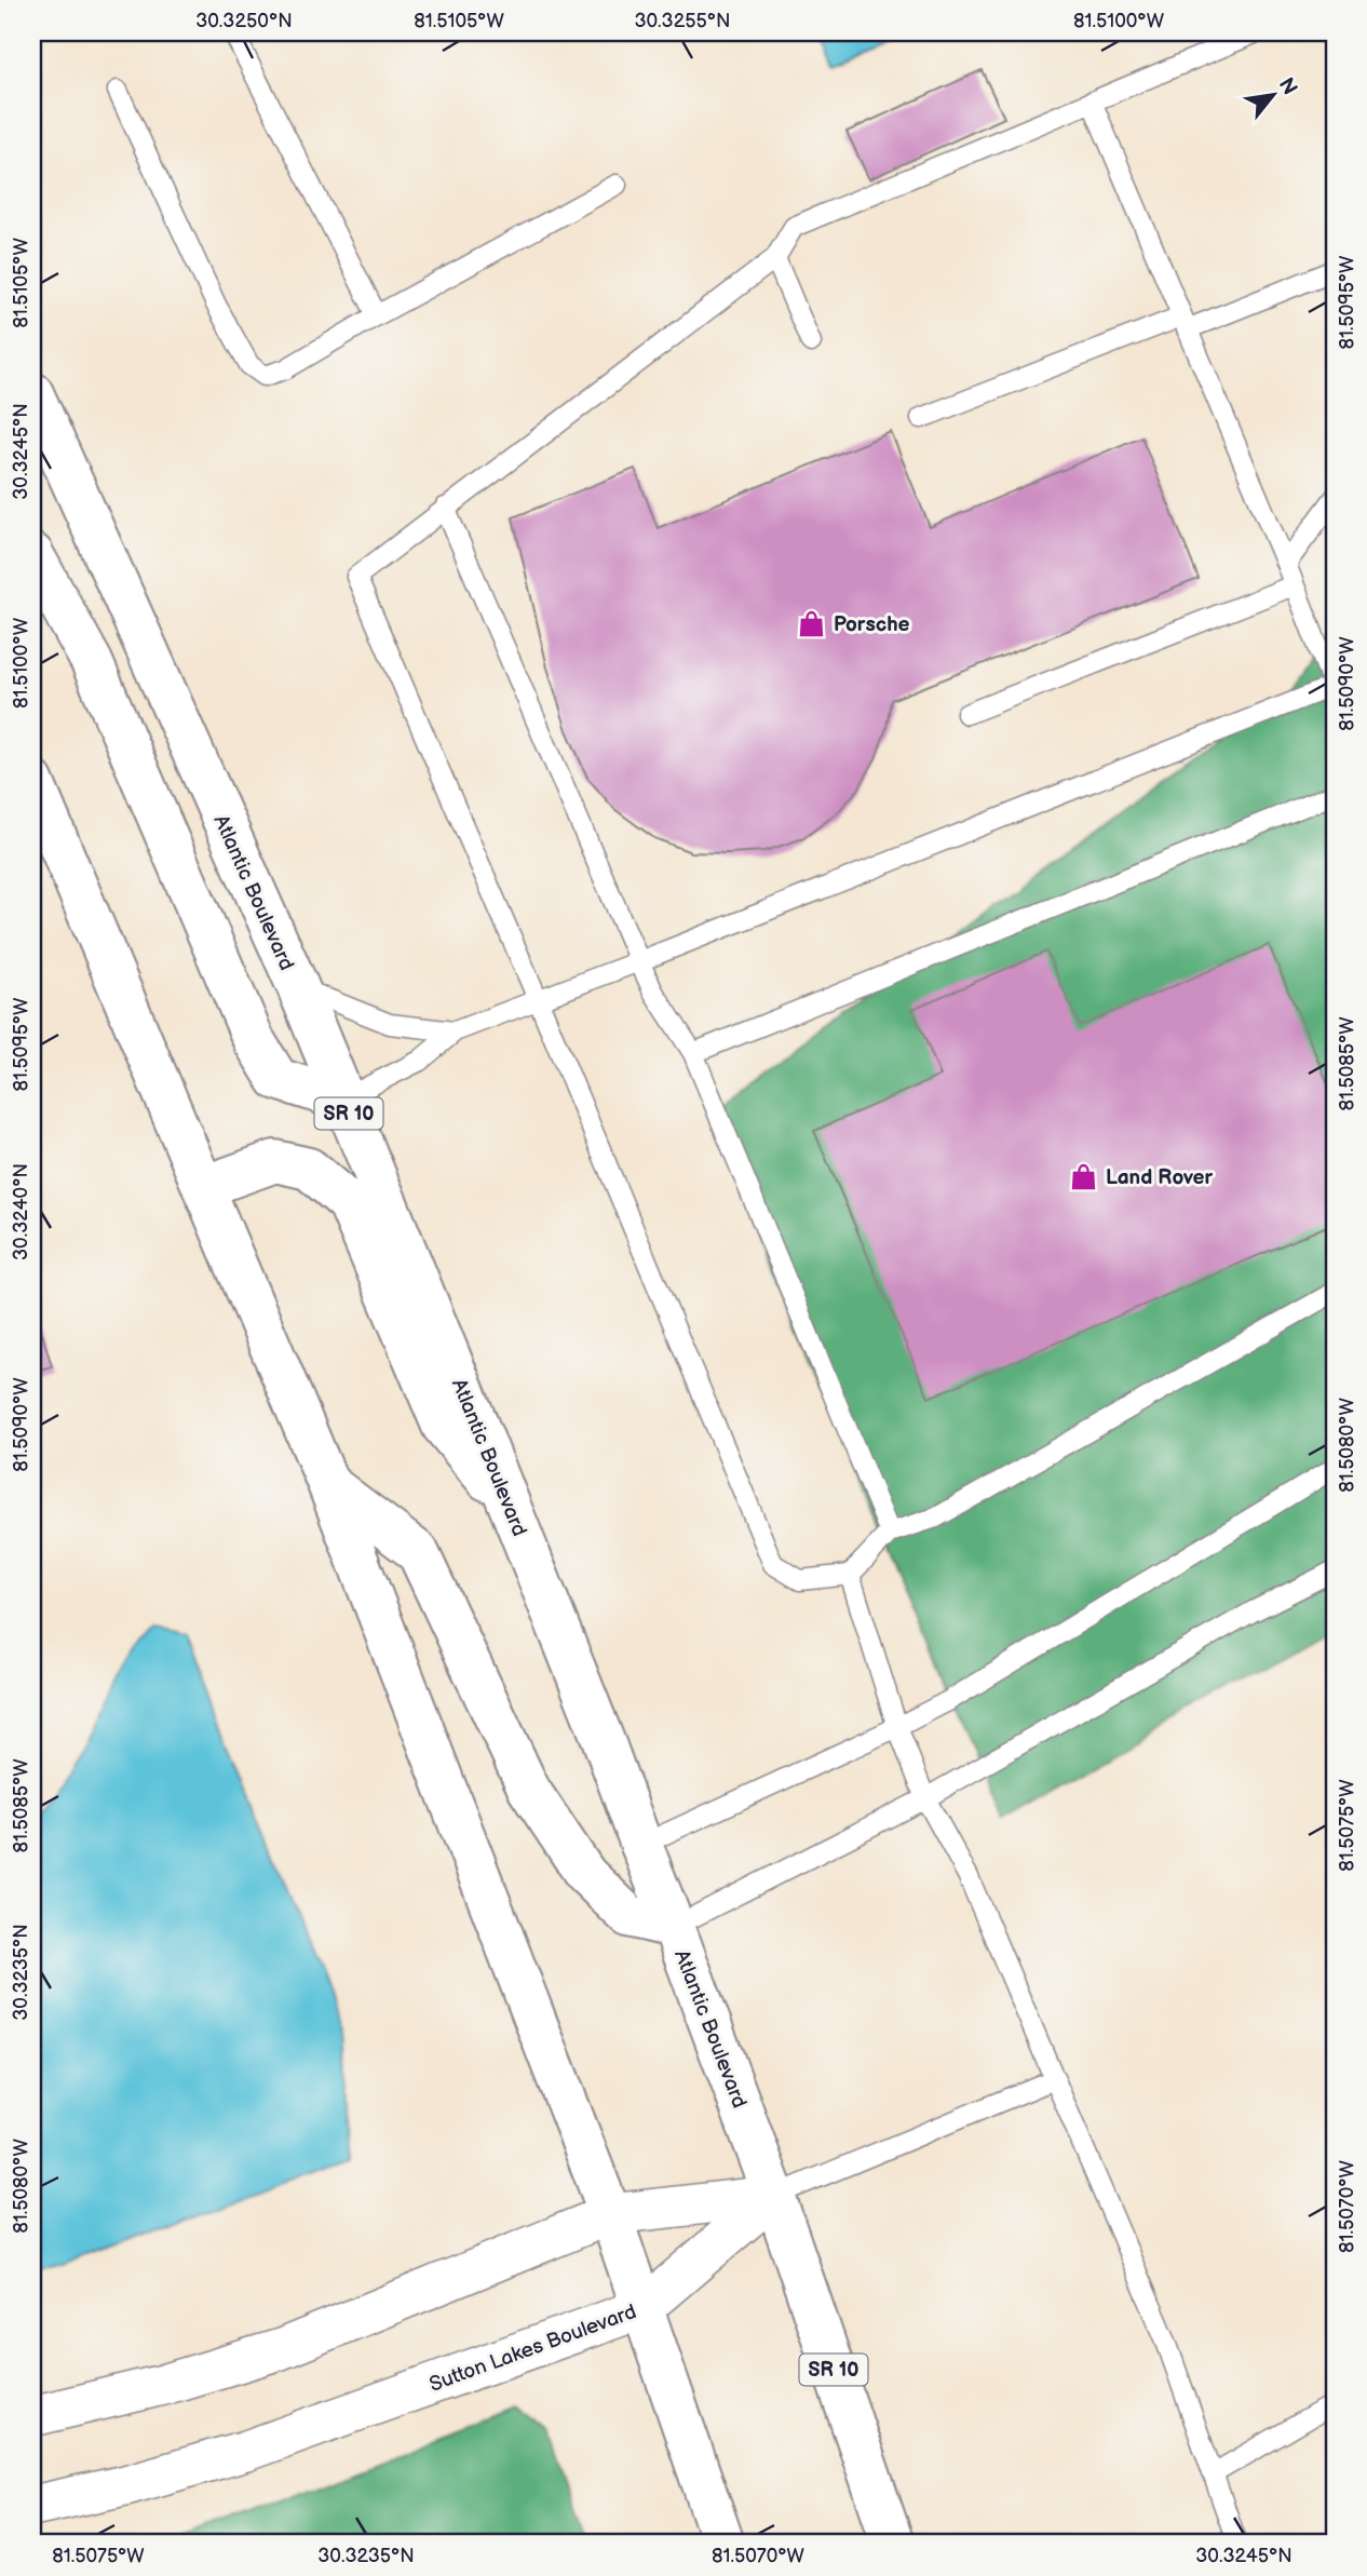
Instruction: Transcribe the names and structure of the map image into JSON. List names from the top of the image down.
{
  "streets": {
    "main road": ["Atlantic Boulevard", "SR 10"],
    "street": ["Sutton Lakes Boulevard"]
  },
  "crossings": [
    ["Atlantic Boulevard", "Sutton Lakes Boulevard"]
  ],
  "places": {
    "shop": ["Porsche", "Land Rover"]
  },
  "north": "top right",
  "coordinates": [
    "30.3250°N",
    "81.5105°W",
    "30.3255°N",
    "81.5100°W",
    "81.5095°W",
    "30.3245°N",
    "81.5090°W",
    "81.5085°W",
    "30.3240°N",
    "81.5080°W",
    "81.5075°W",
    "30.3235°N",
    "81.5070°W"
  ]
}
